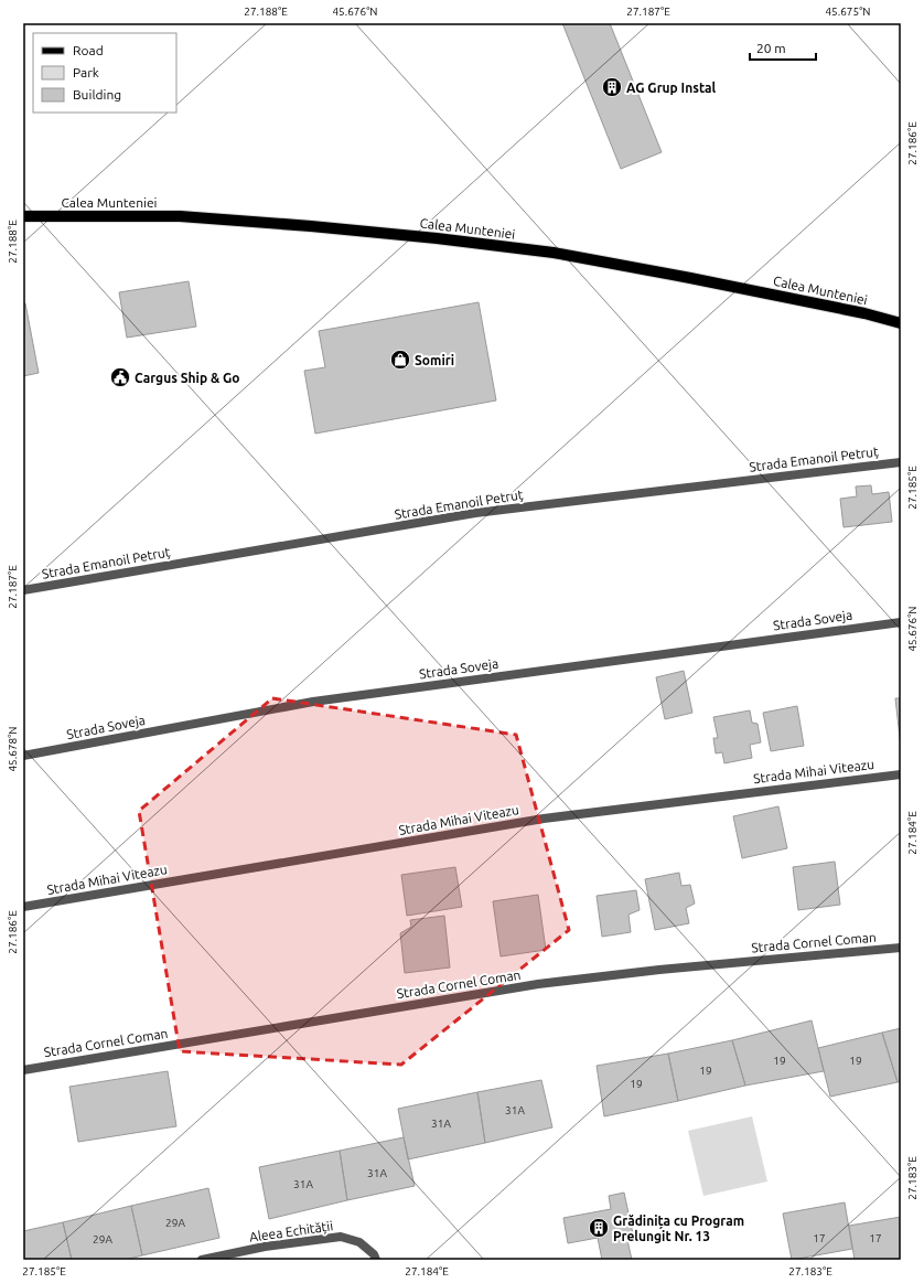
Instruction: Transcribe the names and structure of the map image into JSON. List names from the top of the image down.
{
  "streets": {
    "main road": ["Calea Munteniei"],
    "street": [
      "Strada Emanoil Petruț",
      "Strada Soveja",
      "Strada Mihai Viteazu",
      "Strada Cornel Coman",
      "Aleea Echității"
    ]
  },
  "places": {
    "building": ["AG Grup Instal", "Grădinița cu Program Prelungit Nr. 13"],
    "shop": ["Somiri"],
    "public building": ["Cargus Ship & Go"]
  },
  "house_numbers": [
    "19",
    "19",
    "19",
    "19",
    "31A",
    "31A",
    "31A",
    "31A",
    "29A",
    "17",
    "17",
    "29A"
  ],
  "legend": ["Road", "Park", "Building"],
  "scale_bar": "20 m",
  "coordinates": [
    "27.188°E",
    "45.676°N",
    "27.187°E",
    "45.675°N",
    "27.186°E",
    "27.185°E",
    "45.678°N",
    "27.184°E",
    "27.183°E"
  ]
}
